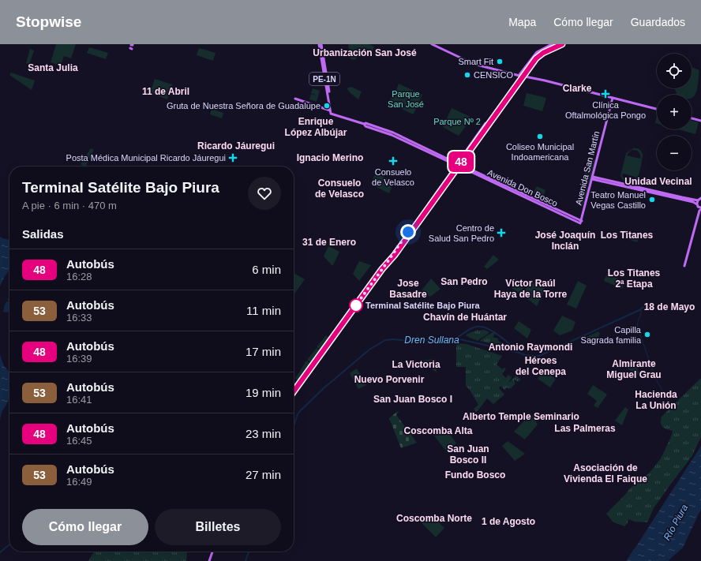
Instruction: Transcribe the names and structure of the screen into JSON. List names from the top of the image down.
{
  "streets": {
    "main road": ["PE-1N", "Avenida San Martín", "Avenida Don Bosco"]
  },
  "crossings": [
    ["PE-1N", "Avenida Don Bosco"],
    ["Avenida San Martín", "Avenida Don Bosco"]
  ],
  "districts": [
    "Urbanización San José",
    "Santa Julia",
    "Clarke",
    "11 de Abril",
    "Enrique López Albújar",
    "Ricardo Jáuregui",
    "Ignacio Merino",
    "Unidad Vecinal",
    "Consuelo de Velasco",
    "José Joaquín Inclán",
    "Los Titanes",
    "31 de Enero",
    "Los Titanes 2ª Etapa",
    "San Pedro",
    "Jose Basadre",
    "Víctor Raúl Haya de la Torre",
    "18 de Mayo",
    "Chavín de Huántar",
    "Antonio Raymondi",
    "Héroes del Cenepa",
    "Almirante Miguel Grau",
    "La Victoria",
    "Nuevo Porvenir",
    "Hacienda La Unión",
    "San Juan Bosco I",
    "Alberto Temple Seminario",
    "Las Palmeras",
    "Coscomba Alta",
    "San Juan Bosco II",
    "Asociación de Vivienda El Faique",
    "Fundo Bosco",
    "Coscomba Norte",
    "1 de Agosto"
  ],
  "water": ["Dren Sullana", "Río Piura"],
  "parks": ["Parque San José", "Parque Nº 2"],
  "places": {
    "other": [
      "Smart Fit",
      "CENSICO",
      "Gruta de Nuestra Señora de Guadalupe",
      "Coliseo Municipal Indoamericana",
      "Teatro Manuel Vegas Castillo",
      "Terminal Satélite Bajo Piura",
      "Capilla Sagrada familia"
    ],
    "health": [
      "Clínica Oftalmológica Pongo",
      "Posta Médica Municipal Ricardo Jáuregui",
      "Consuelo de Velasco",
      "Centro de Salud San Pedro"
    ]
  },
  "lines": ["bus line 48"],
  "page": {
    "header": "Stopwise",
    "nav": ["Mapa", "Cómo llegar", "Guardados"],
    "on_map": "48",
    "map_buttons": ["+", "−"],
    "heading": [
      ["Terminal Satélite Bajo Piura", "A pie · 6 min · 470 m"],
      "Salidas"
    ],
    "list": [
      {
        "mark": "48",
        "name": "Autobús",
        "note": "16:28",
        "value": "6 min"
      },
      {
        "mark": "53",
        "name": "Autobús",
        "note": "16:33",
        "value": "11 min"
      },
      {
        "mark": "48",
        "name": "Autobús",
        "note": "16:39",
        "value": "17 min"
      },
      {
        "mark": "53",
        "name": "Autobús",
        "note": "16:41",
        "value": "19 min"
      },
      {
        "mark": "48",
        "name": "Autobús",
        "note": "16:45",
        "value": "23 min"
      },
      {
        "mark": "53",
        "name": "Autobús",
        "note": "16:49",
        "value": "27 min"
      }
    ],
    "buttons": ["Cómo llegar", "Billetes"]
  }
}
